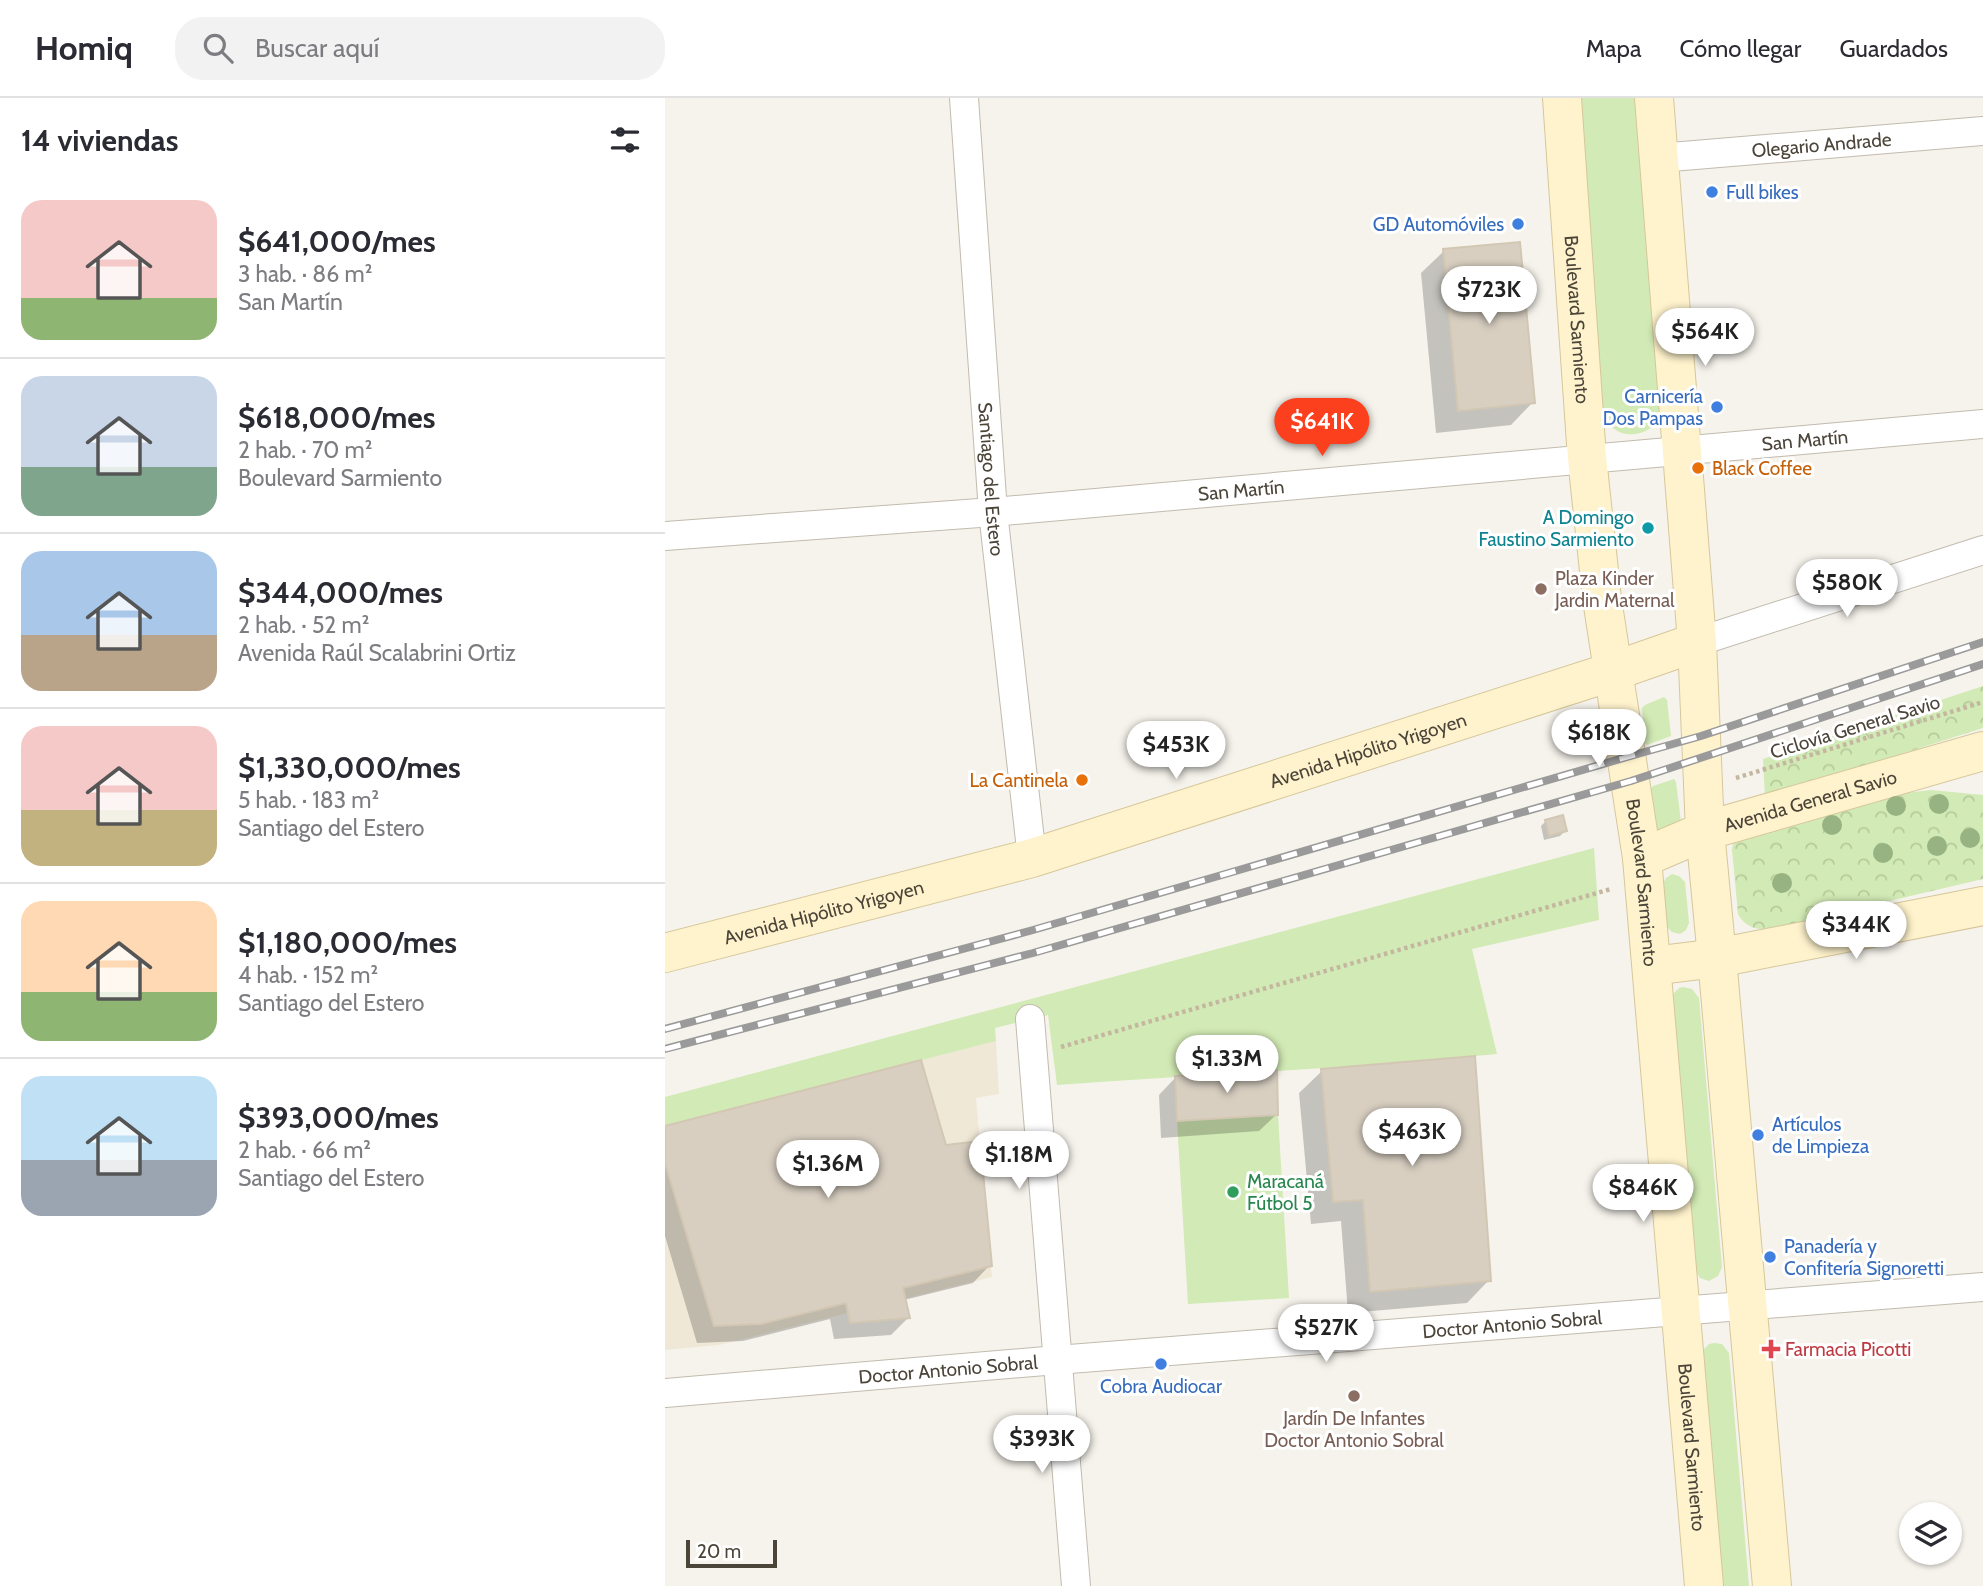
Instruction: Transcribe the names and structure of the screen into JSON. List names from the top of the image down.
{
  "streets": {
    "main road": ["Boulevard Sarmiento", "Avenida Hipólito Yrigoyen", "Avenida General Savio"],
    "street": [
      "Olegario Andrade",
      "San Martín",
      "Santiago del Estero",
      "Doctor Antonio Sobral"
    ],
    "path": ["Ciclovía General Savio"]
  },
  "crossings": [
    ["Boulevard Sarmiento", "San Martín"],
    ["Boulevard Sarmiento", "Avenida Hipólito Yrigoyen"],
    ["Boulevard Sarmiento", "Avenida General Savio"],
    ["Boulevard Sarmiento", "Doctor Antonio Sobral"],
    ["San Martín", "Santiago del Estero"],
    ["Santiago del Estero", "Avenida Hipólito Yrigoyen"]
  ],
  "places": {
    "other": [
      "Full bikes",
      "GD Automóviles",
      "Carnicería Dos Pampas",
      "Black Coffee",
      "A Domingo Faustino Sarmiento",
      "Plaza Kinder Jardin Maternal",
      "La Cantinela",
      "Artículos de Limpieza",
      "Maracaná Fútbol 5",
      "Panadería y Confitería Signoretti",
      "Cobra Audiocar",
      "Jardín De Infantes Doctor Antonio Sobral"
    ],
    "health": ["Farmacia Picotti"]
  },
  "scale_bar": "20 m",
  "page": {
    "header": "Homiq",
    "search": "Buscar aquí",
    "nav": ["Mapa", "Cómo llegar", "Guardados"],
    "heading": "14 viviendas",
    "list": [
      {
        "name": "$641,000/mes",
        "note": "3 hab. · 86 m² · San Martín"
      },
      {
        "name": "$618,000/mes",
        "note": "2 hab. · 70 m² · Boulevard Sarmiento"
      },
      {
        "name": "$344,000/mes",
        "note": "2 hab. · 52 m² · Avenida Raúl Scalabrini Ortiz"
      },
      {
        "name": "$1,330,000/mes",
        "note": "5 hab. · 183 m² · Santiago del Estero"
      },
      {
        "name": "$1,180,000/mes",
        "note": "4 hab. · 152 m² · Santiago del Estero"
      },
      {
        "name": "$393,000/mes",
        "note": "2 hab. · 66 m² · Santiago del Estero"
      }
    ],
    "price": [
      "$723K",
      "$564K",
      "$641K",
      "$580K",
      "$618K",
      "$453K",
      "$344K",
      "$1.33M",
      "$463K",
      "$1.18M",
      "$1.36M",
      "$846K",
      "$527K",
      "$393K"
    ],
    "scale": "20 m"
  }
}
